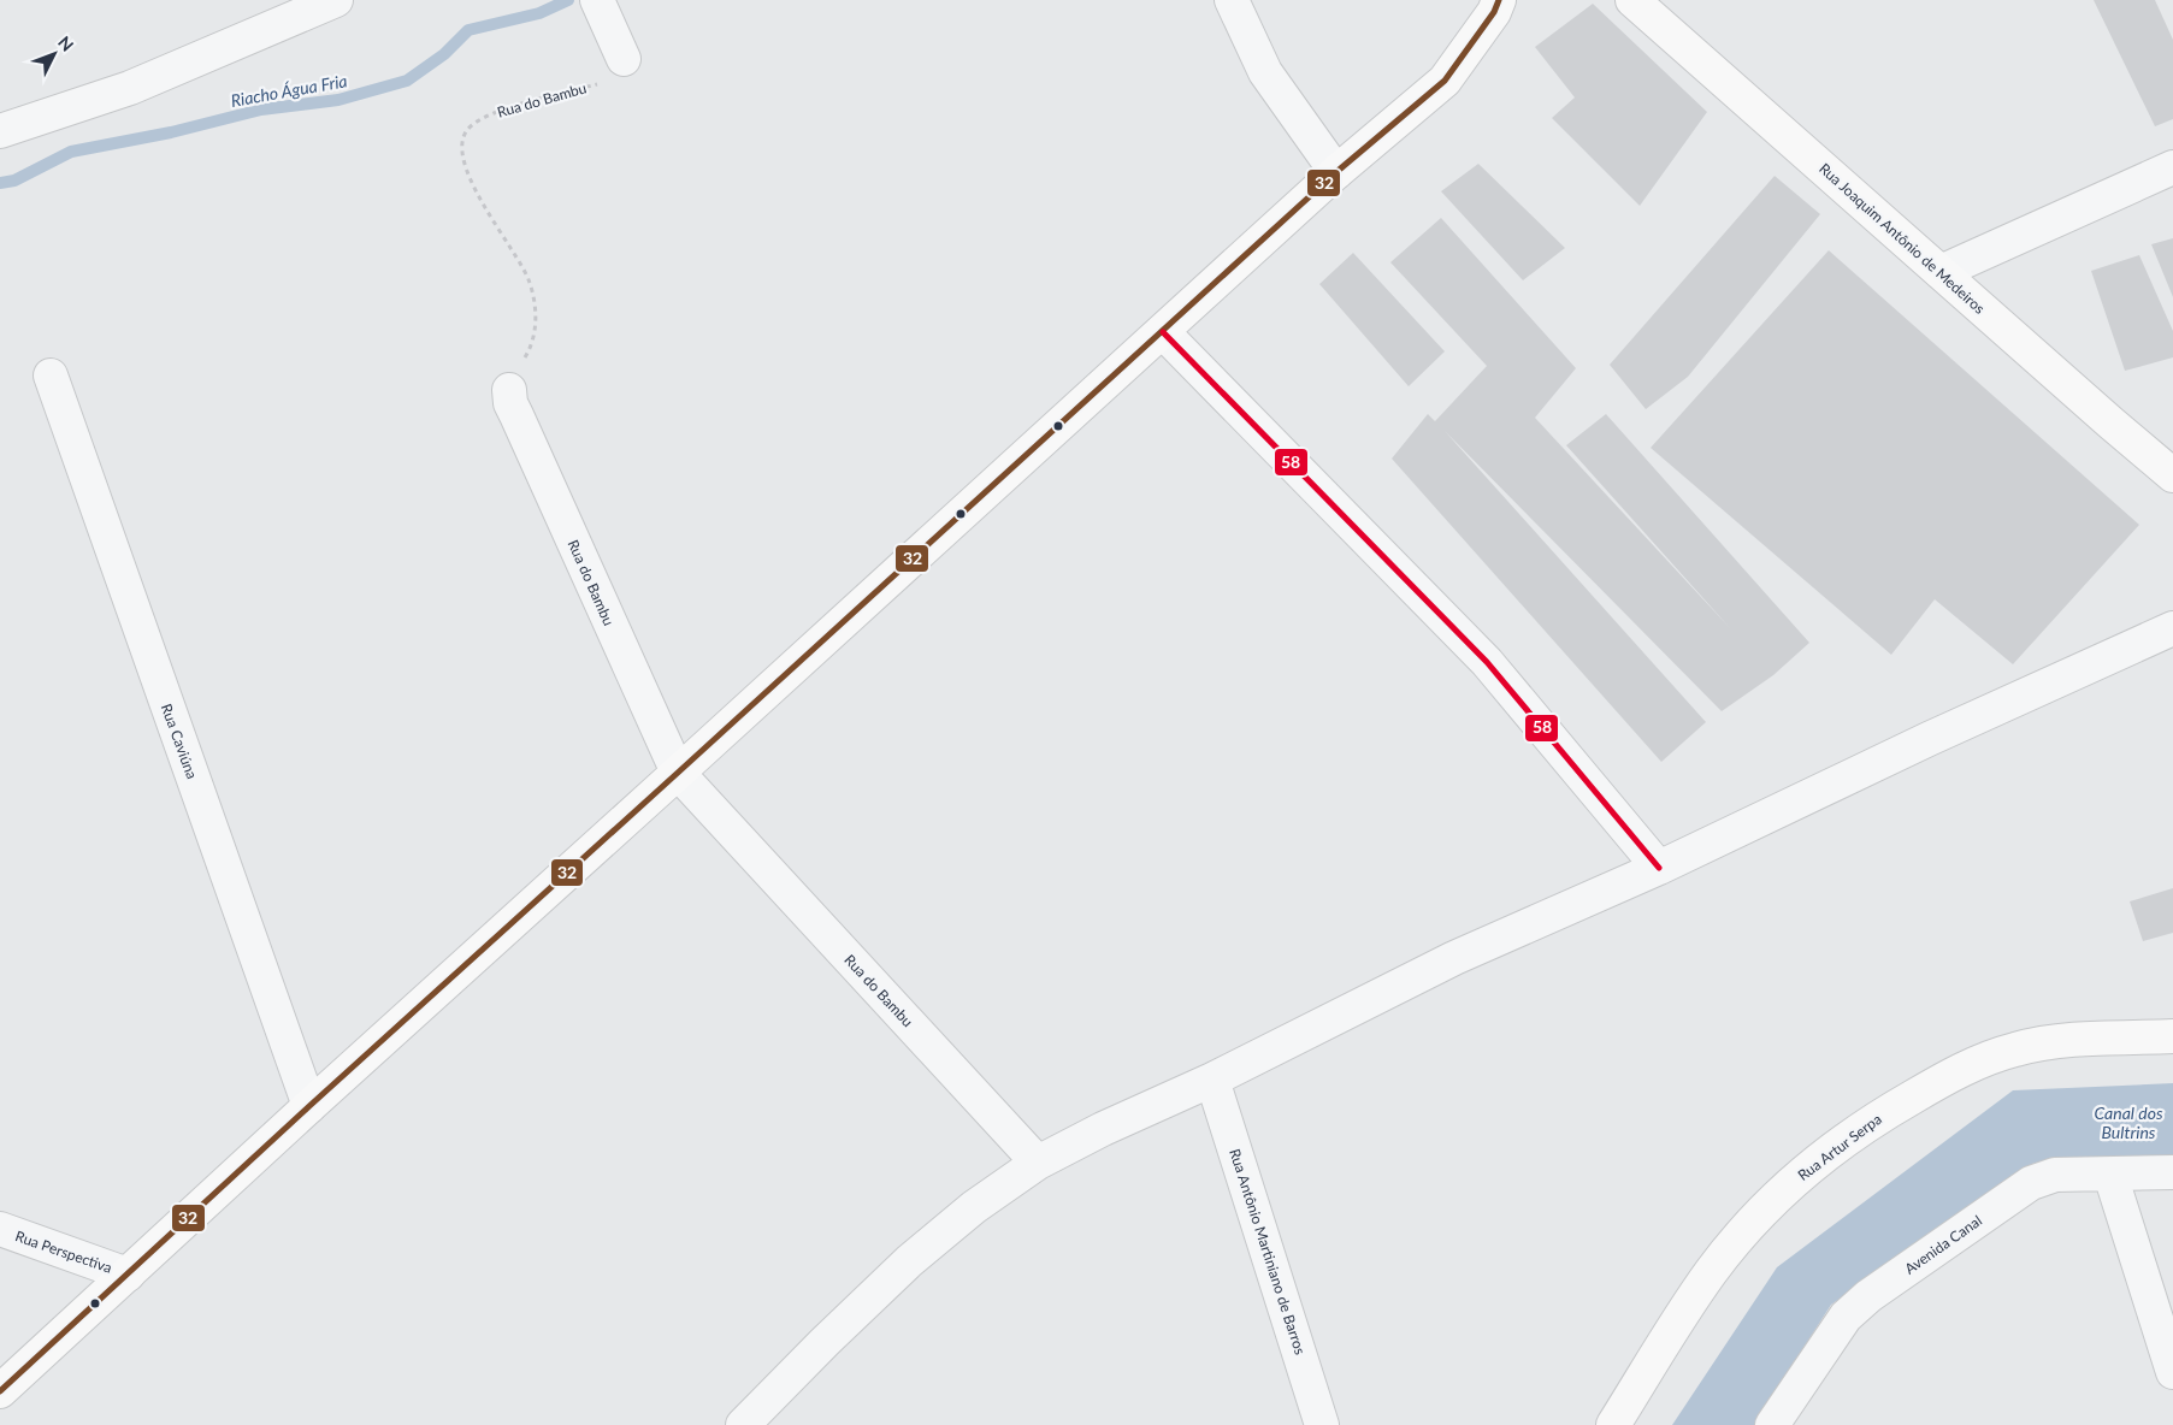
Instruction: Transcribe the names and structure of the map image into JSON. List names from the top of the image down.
{
  "streets": {
    "street": [
      "Rua do Bambu",
      "Rua Joaquim Antônio de Medeiros",
      "Rua Caviúna",
      "Rua Artur Serpa",
      "Avenida Canal",
      "Rua Perspectiva",
      "Rua Antônio Martiniano de Barros"
    ]
  },
  "water": ["Riacho Água Fria", "Canal dos Bultrins"],
  "lines": ["transit line 32", "transit line 58"],
  "north": "top right"
}
